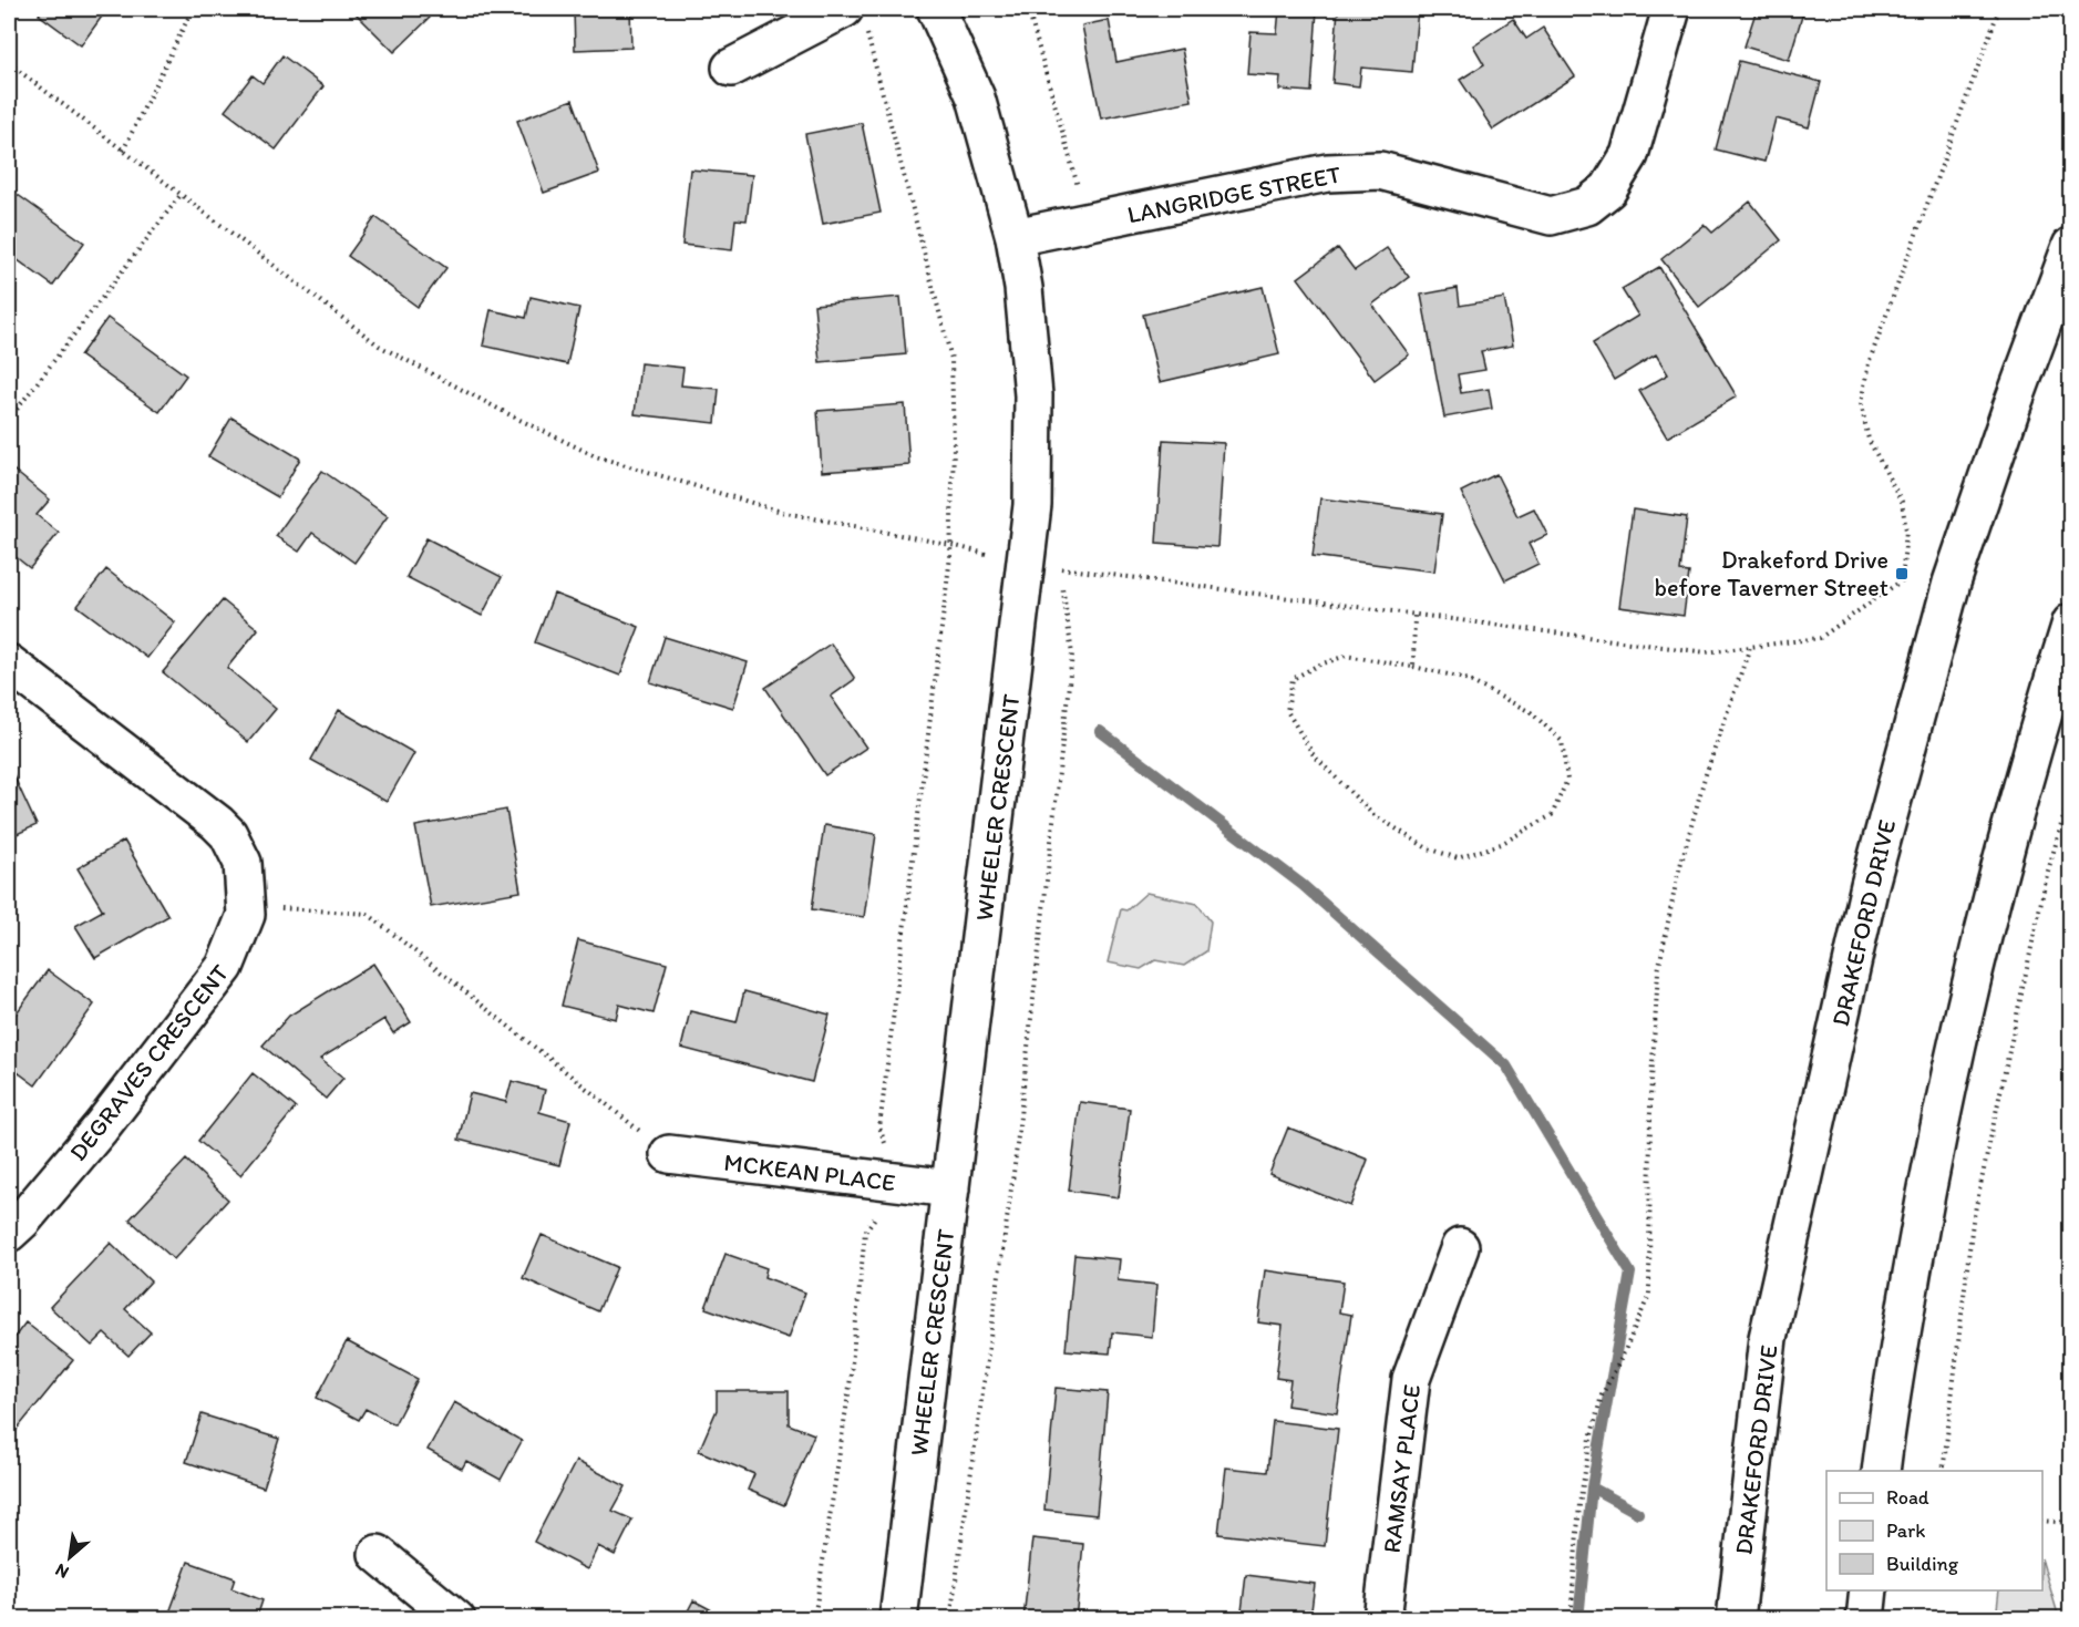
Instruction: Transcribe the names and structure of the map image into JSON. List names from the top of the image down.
{
  "streets": {
    "main road": [
      "LANGRIDGE STREET",
      "WHEELER CRESCENT",
      "DRAKEFORD DRIVE",
      "DEGRAVES CRESCENT",
      "MCKEAN PLACE",
      "RAMSAY PLACE"
    ]
  },
  "crossings": [
    ["LANGRIDGE STREET", "WHEELER CRESCENT"],
    ["WHEELER CRESCENT", "MCKEAN PLACE"]
  ],
  "places": {
    "transit": ["Drakeford Drive before Taverner Street"]
  },
  "legend": ["Road", "Park", "Building"],
  "north": "bottom left"
}
